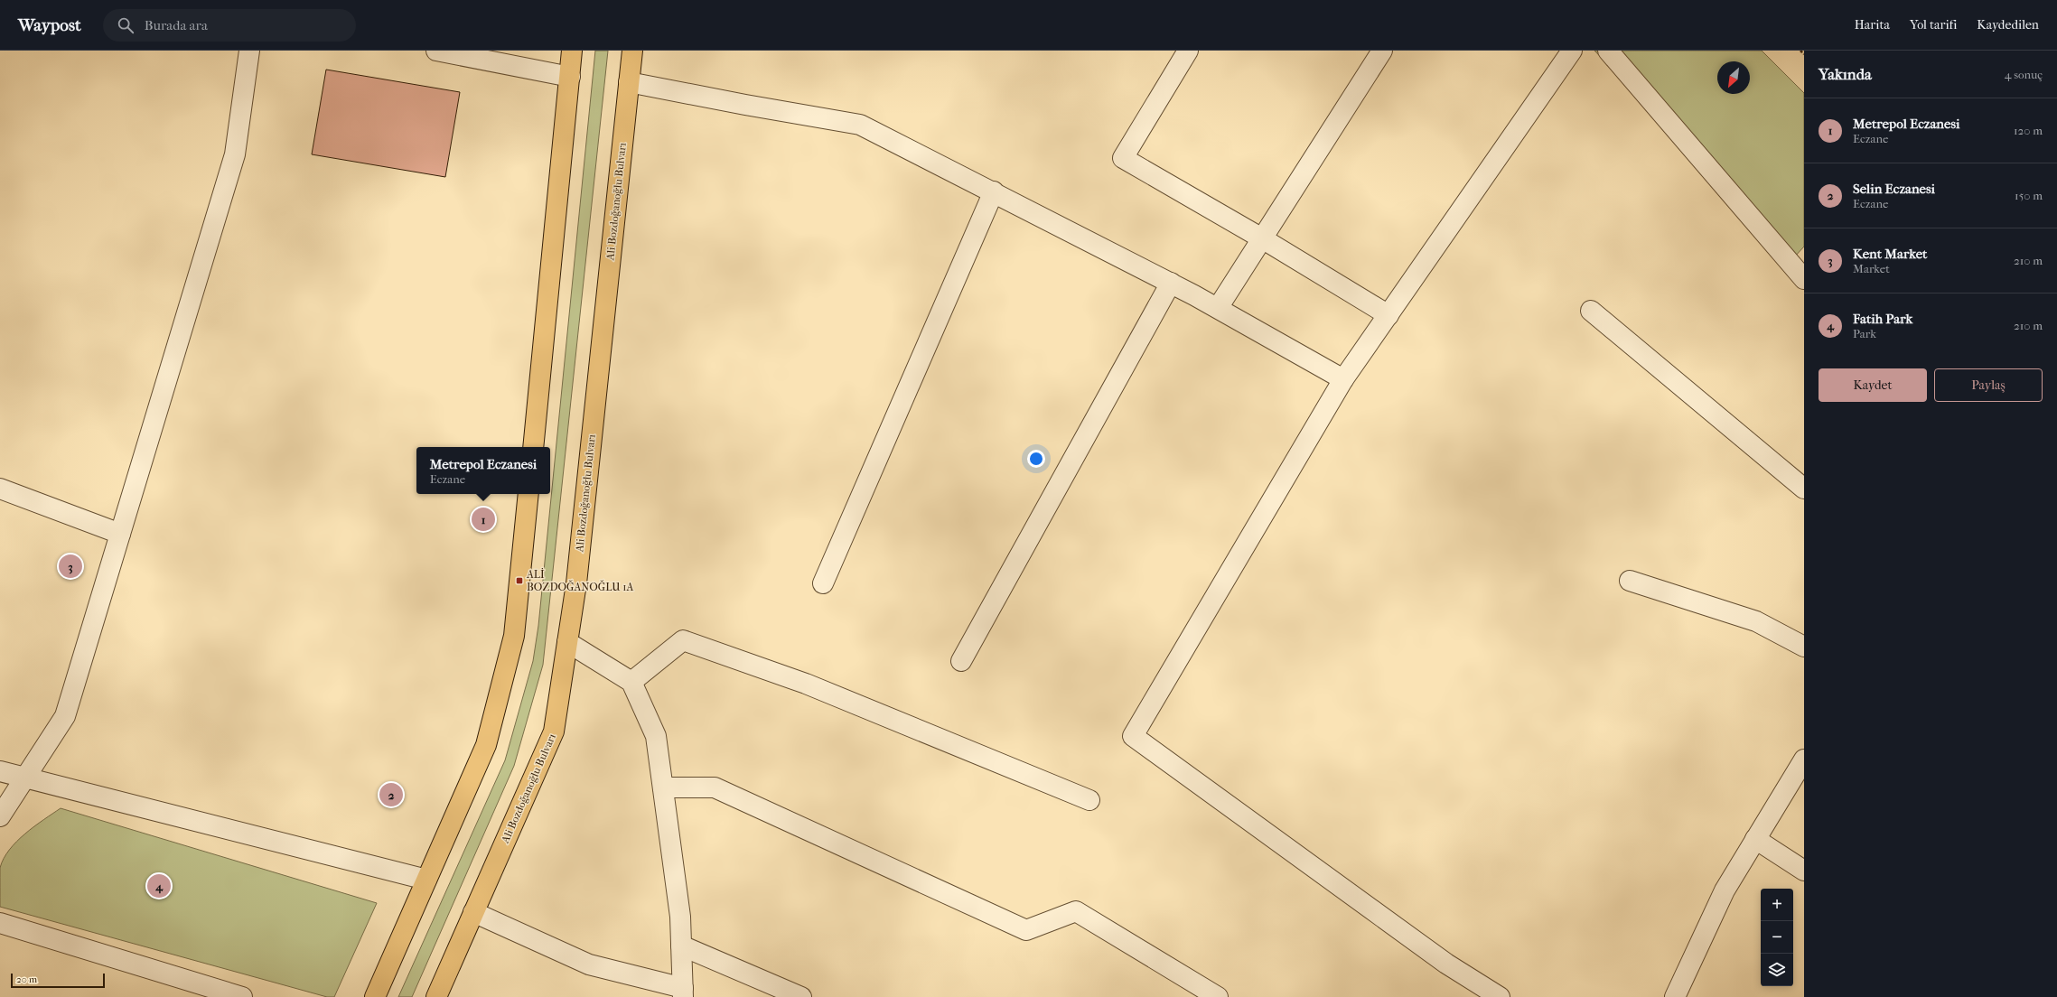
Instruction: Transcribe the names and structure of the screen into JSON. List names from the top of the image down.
{
  "streets": {
    "main road": ["Ali Bozdoğanoğlu Bulvarı"]
  },
  "places": {
    "transit": ["ALİ BOZDOĞANOĞLU 1A"]
  },
  "scale_bar": "20 m",
  "north": "bottom left",
  "page": {
    "header": "Waypost",
    "search": "Burada ara",
    "nav": ["Harita", "Yol tarifi", "Kaydedilen"],
    "heading": ["Yakında", "4 sonuç"],
    "list": [
      {
        "mark": "1",
        "name": "Metrepol Eczanesi",
        "note": "Eczane",
        "value": "120 m"
      },
      {
        "mark": "2",
        "name": "Selin Eczanesi",
        "note": "Eczane",
        "value": "150 m"
      },
      {
        "mark": "3",
        "name": "Kent Market",
        "note": "Market",
        "value": "210 m"
      },
      {
        "mark": "4",
        "name": "Fatih Park",
        "note": "Park",
        "value": "210 m"
      }
    ],
    "buttons": ["Kaydet", "Paylaş"],
    "popup": ["Metrepol Eczanesi", "Eczane"],
    "pins": [
      "1",
      "3",
      "2",
      "4"
    ],
    "map_buttons": ["+", "−"],
    "scale": "20 m"
  }
}
